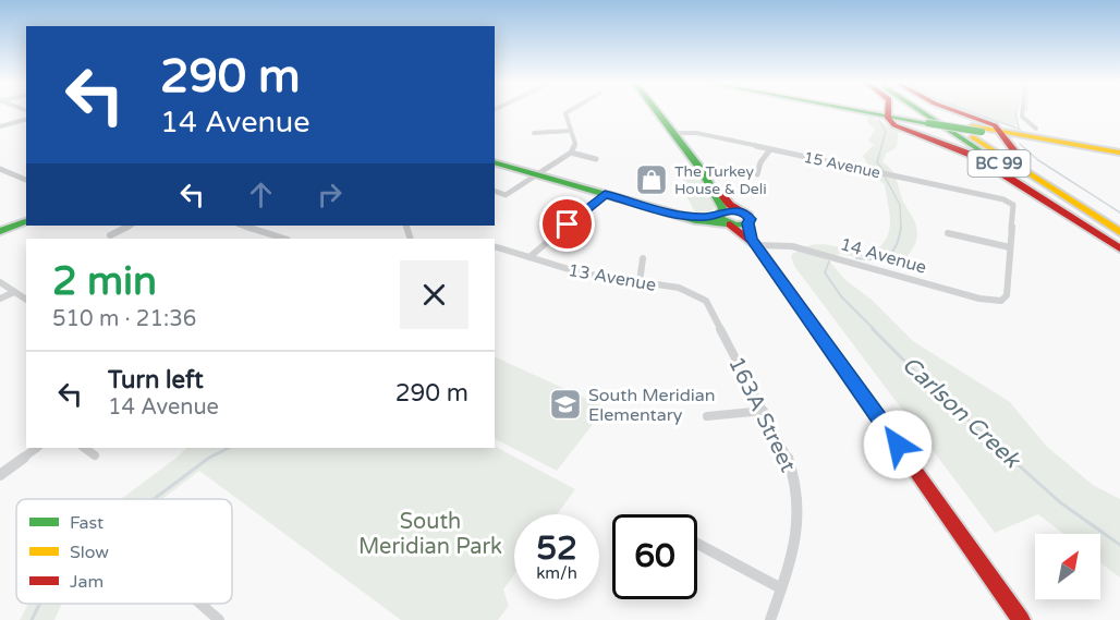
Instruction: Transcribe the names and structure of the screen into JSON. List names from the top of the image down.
{
  "streets": {
    "main road": ["BC 99"],
    "street": [
      "15 Avenue",
      "14 Avenue",
      "13 Avenue",
      "163A Street"
    ]
  },
  "crossings": [
    ["15 Avenue", "14 Avenue"],
    ["13 Avenue", "163A Street"]
  ],
  "water": ["Carlson Creek"],
  "parks": ["South Meridian Park"],
  "places": {
    "shop": ["The Turkey House & Deli"],
    "school or university": ["South Meridian Elementary"]
  },
  "legend": ["Fast", "Slow", "Jam"],
  "north": "top right",
  "page": {
    "turn": ["290 m", "14 Avenue"],
    "heading": ["2 min", "510 m · 21:36"],
    "list": [
      {
        "name": "Turn left",
        "note": "14 Avenue",
        "value": "290 m"
      }
    ],
    "speed": "52 km/h",
    "limit": "60"
  }
}
